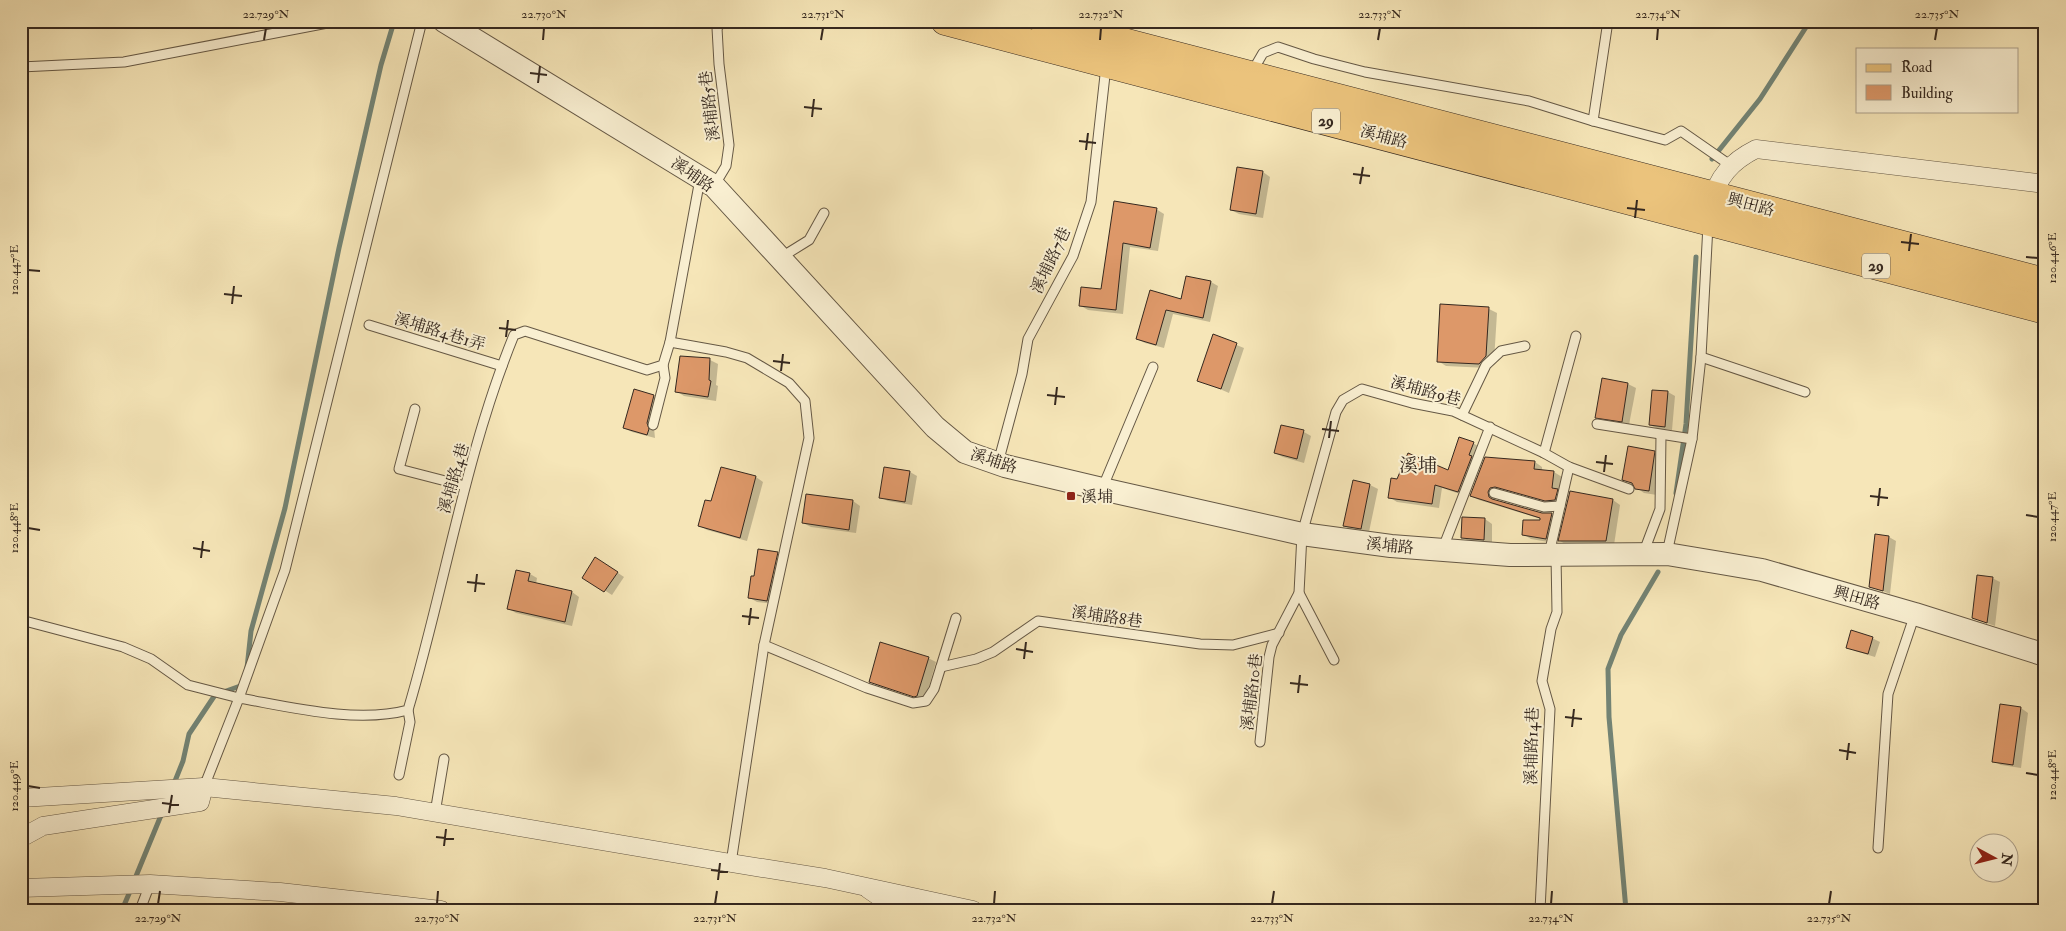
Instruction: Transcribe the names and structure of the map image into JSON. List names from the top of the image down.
{
  "streets": {
    "main road": ["29", "溪埔路", "興田路"],
    "lane": [
      "溪埔路5巷",
      "溪埔路7巷",
      "溪埔路4巷1弄",
      "溪埔路9巷",
      "溪埔路4巷",
      "溪埔路8巷",
      "溪埔路10巷",
      "溪埔路14巷"
    ]
  },
  "crossings": [
    ["溪埔路5巷", "溪埔路"],
    ["溪埔路", "興田路"],
    ["溪埔路", "溪埔路7巷"],
    ["溪埔路", "溪埔路9巷"],
    ["溪埔路", "溪埔路10巷"],
    ["溪埔路", "溪埔路14巷"],
    ["溪埔路4巷1弄", "溪埔路4巷"],
    ["溪埔路9巷", "溪埔路10巷"],
    ["溪埔路9巷", "溪埔路14巷"],
    ["溪埔路8巷", "溪埔路10巷"]
  ],
  "districts": ["溪埔"],
  "places": {
    "transit": ["溪埔"]
  },
  "legend": ["Road", "Building"],
  "north": "right",
  "coordinates": [
    "22.729°N",
    "22.730°N",
    "22.731°N",
    "22.732°N",
    "22.733°N",
    "22.734°N",
    "22.735°N",
    "120.446°E",
    "120.447°E",
    "120.448°E",
    "120.449°E"
  ]
}
